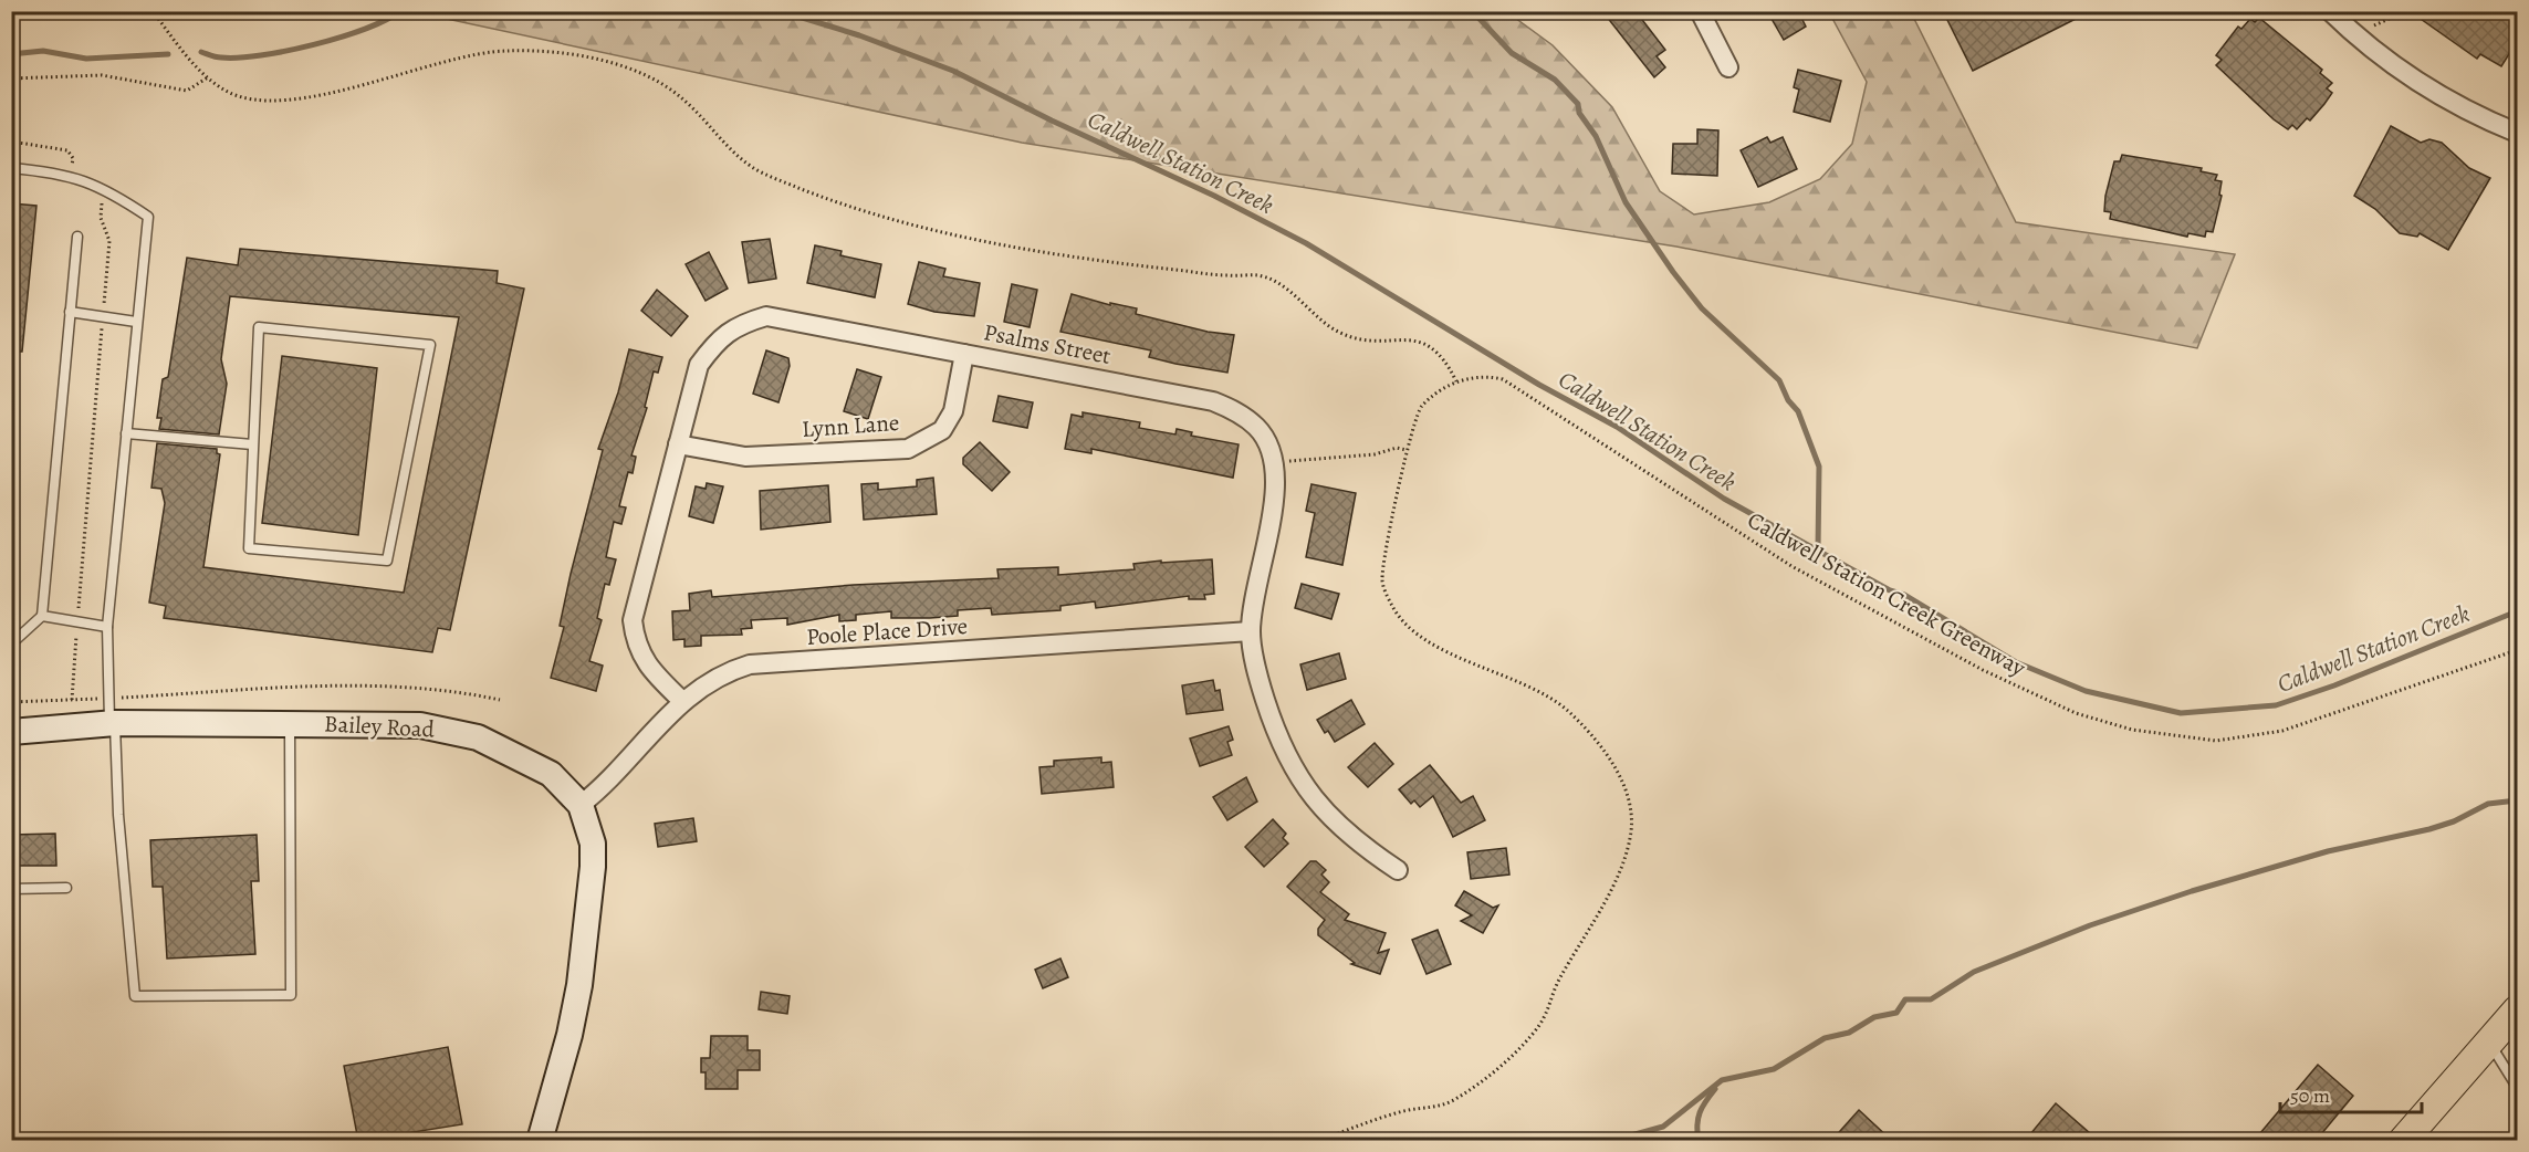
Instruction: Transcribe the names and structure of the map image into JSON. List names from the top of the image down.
{
  "streets": {
    "street": [
      "Psalms Street",
      "Lynn Lane",
      "Poole Place Drive",
      "Bailey Road"
    ],
    "path": ["Caldwell Station Creek Greenway"]
  },
  "crossings": [
    ["Psalms Street", "Lynn Lane"],
    ["Psalms Street", "Poole Place Drive"],
    ["Poole Place Drive", "Bailey Road"]
  ],
  "water": ["Caldwell Station Creek"],
  "scale_bar": "50 m"
}
